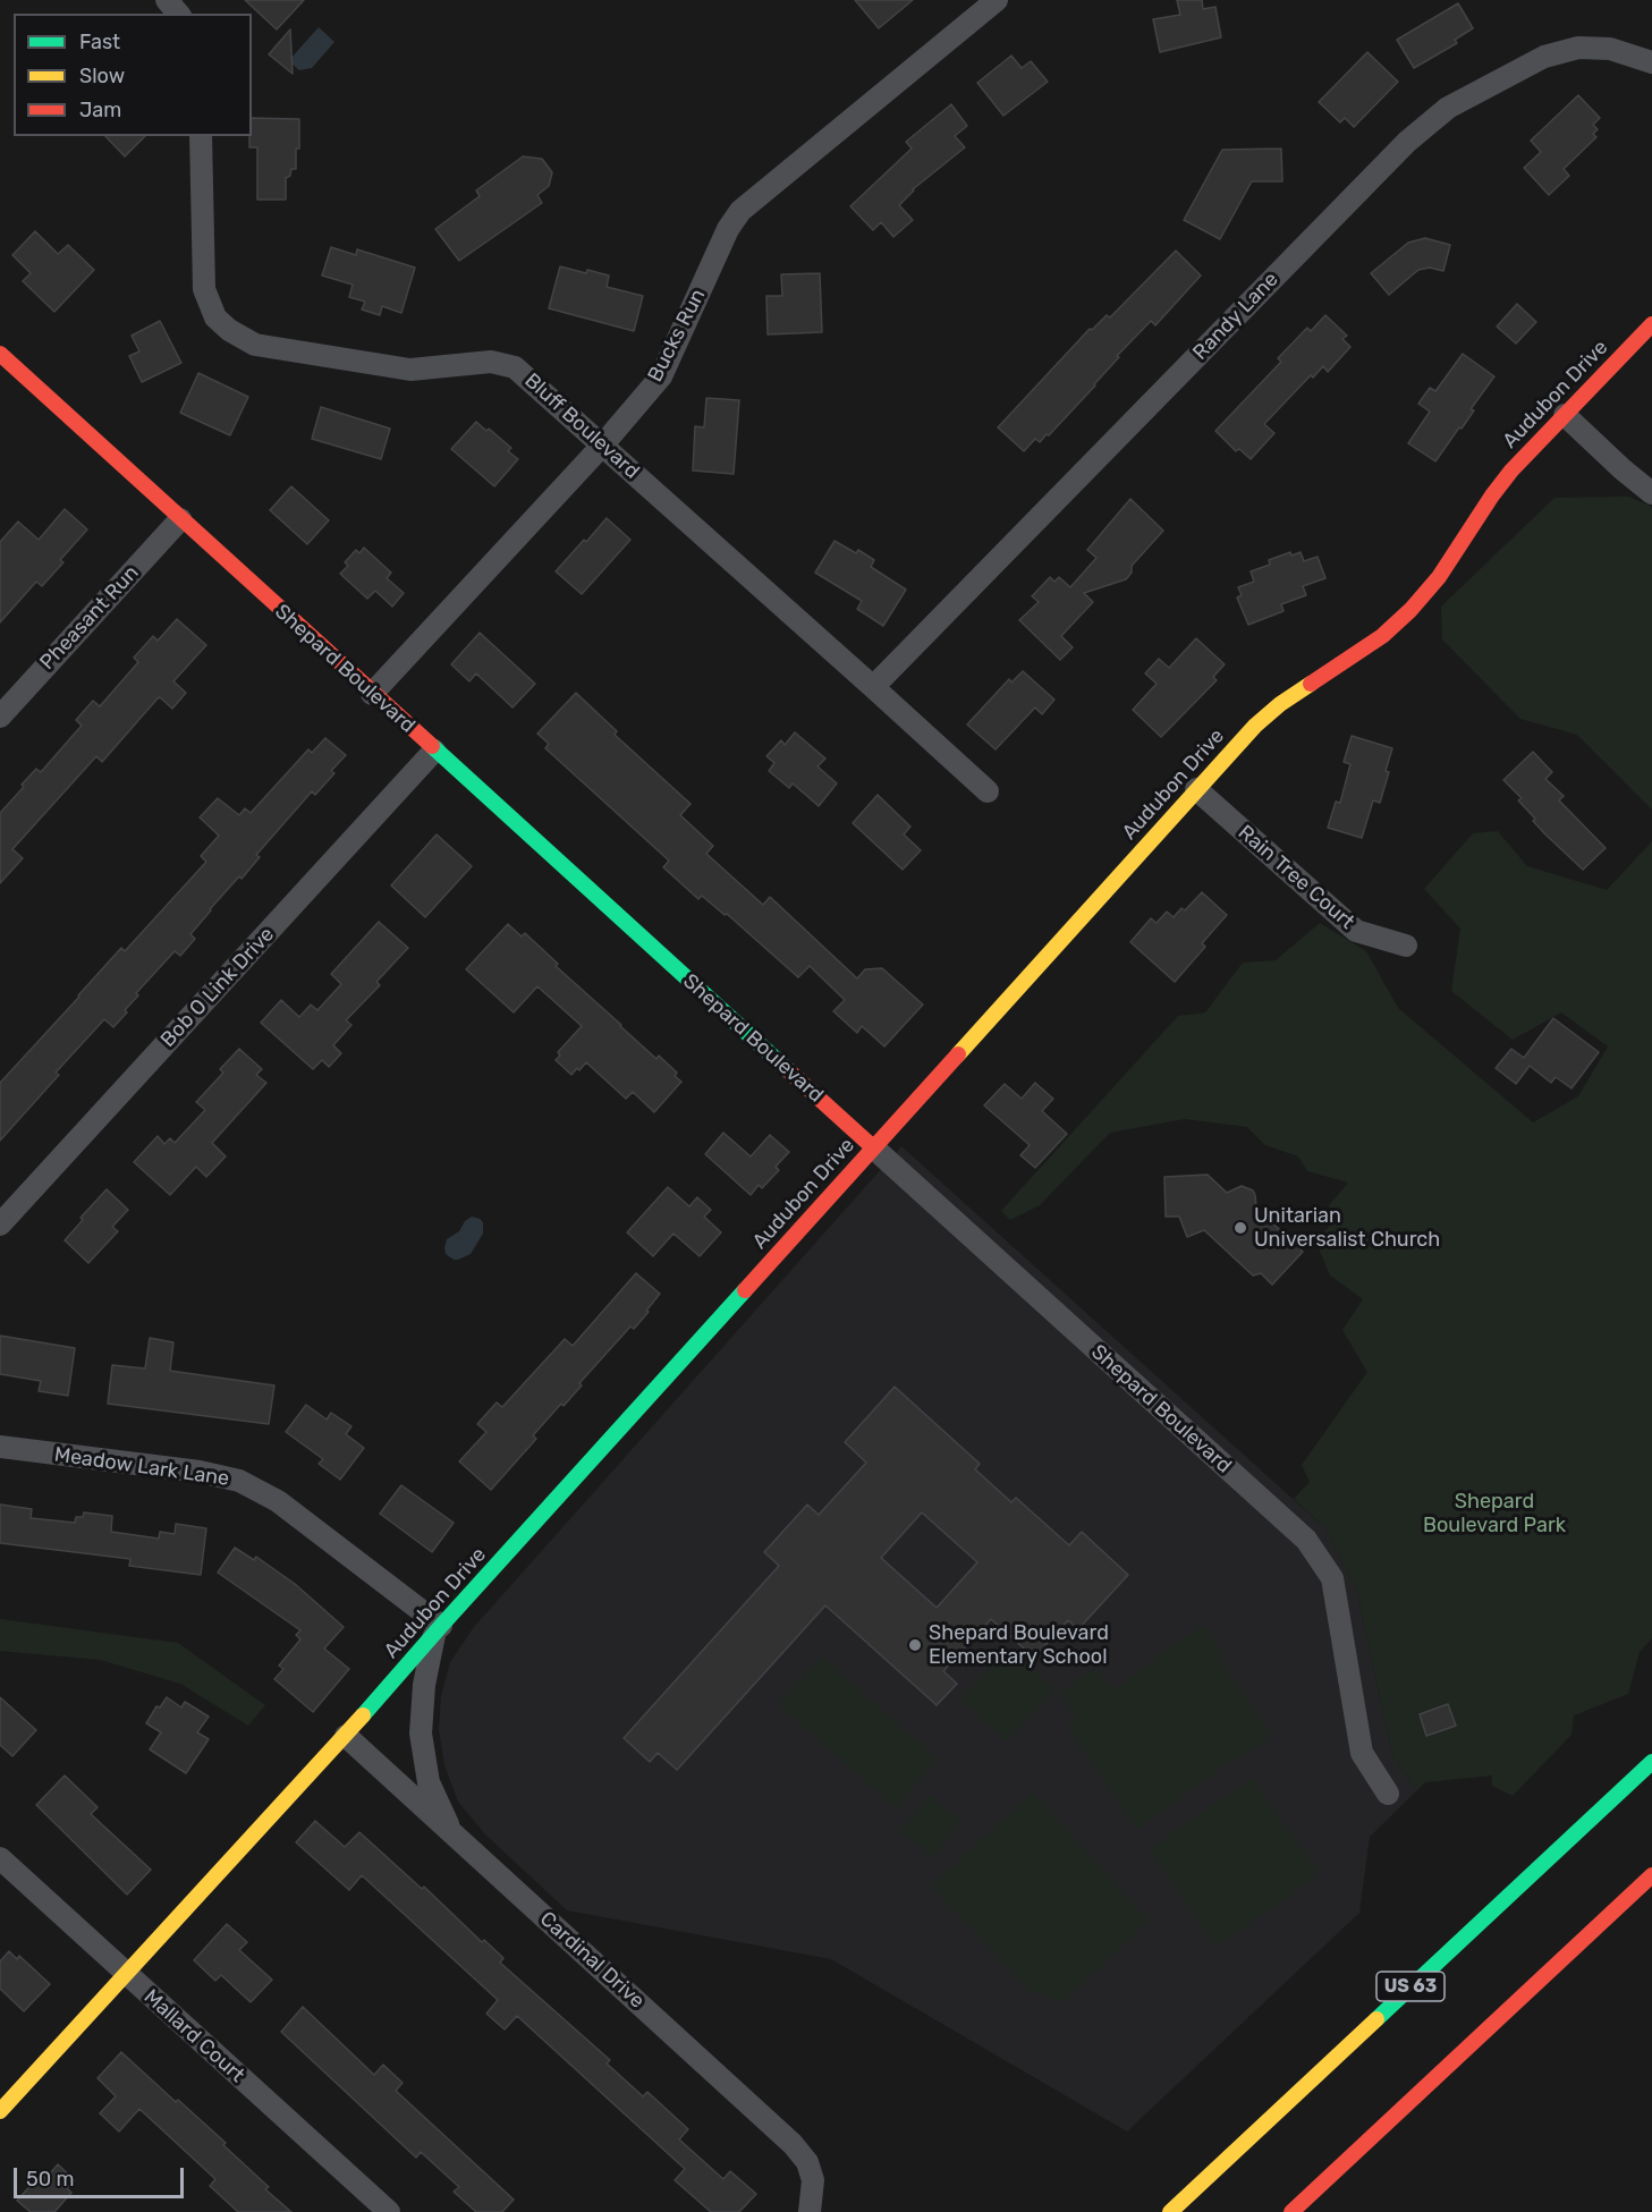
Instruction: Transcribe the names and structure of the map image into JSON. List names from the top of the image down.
{
  "streets": {
    "main road": ["Audubon Drive", "Shepard Boulevard", "US 63"],
    "street": [
      "Randy Lane",
      "Bucks Run",
      "Bluff Boulevard",
      "Pheasant Run",
      "Rain Tree Court",
      "Bob O Link Drive",
      "Meadow Lark Lane",
      "Cardinal Drive",
      "Mallard Court"
    ]
  },
  "crossings": [
    ["Randy Lane", "Bluff Boulevard"],
    ["Bucks Run", "Bluff Boulevard"],
    ["Bucks Run", "Shepard Boulevard"],
    ["Audubon Drive", "Shepard Boulevard"],
    ["Audubon Drive", "Rain Tree Court"],
    ["Audubon Drive", "Meadow Lark Lane"],
    ["Audubon Drive", "Cardinal Drive"],
    ["Audubon Drive", "Mallard Court"],
    ["Pheasant Run", "Shepard Boulevard"],
    ["Shepard Boulevard", "Bob O Link Drive"]
  ],
  "parks": ["Shepard Boulevard Park"],
  "places": ["Unitarian Universalist Church", "Shepard Boulevard Elementary School"],
  "legend": ["Fast", "Slow", "Jam"],
  "scale_bar": "50 m"
}
